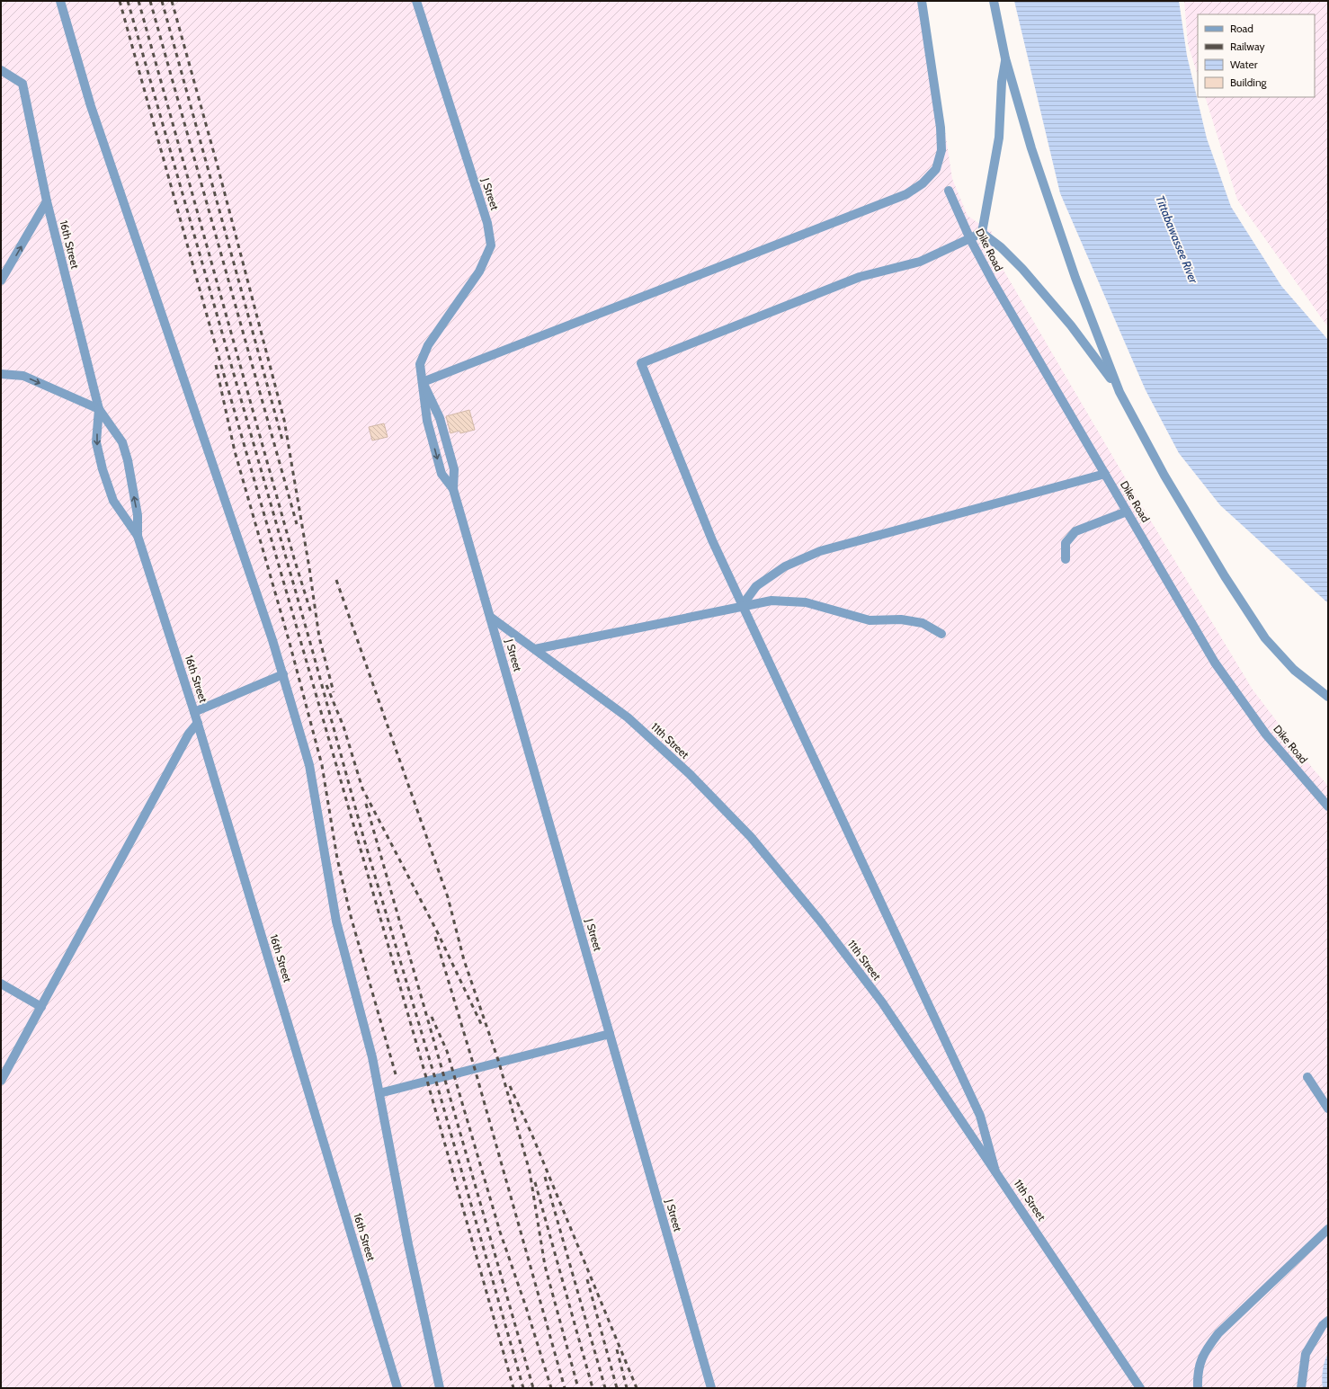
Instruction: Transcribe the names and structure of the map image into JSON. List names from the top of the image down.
{
  "streets": {
    "lane": [
      "J Street",
      "16th Street",
      "Dike Road",
      "11th Street"
    ]
  },
  "crossings": [
    ["J Street", "11th Street"]
  ],
  "water": ["Tittabawassee River"],
  "legend": [
    "Road",
    "Railway",
    "Water",
    "Building"
  ]
}
